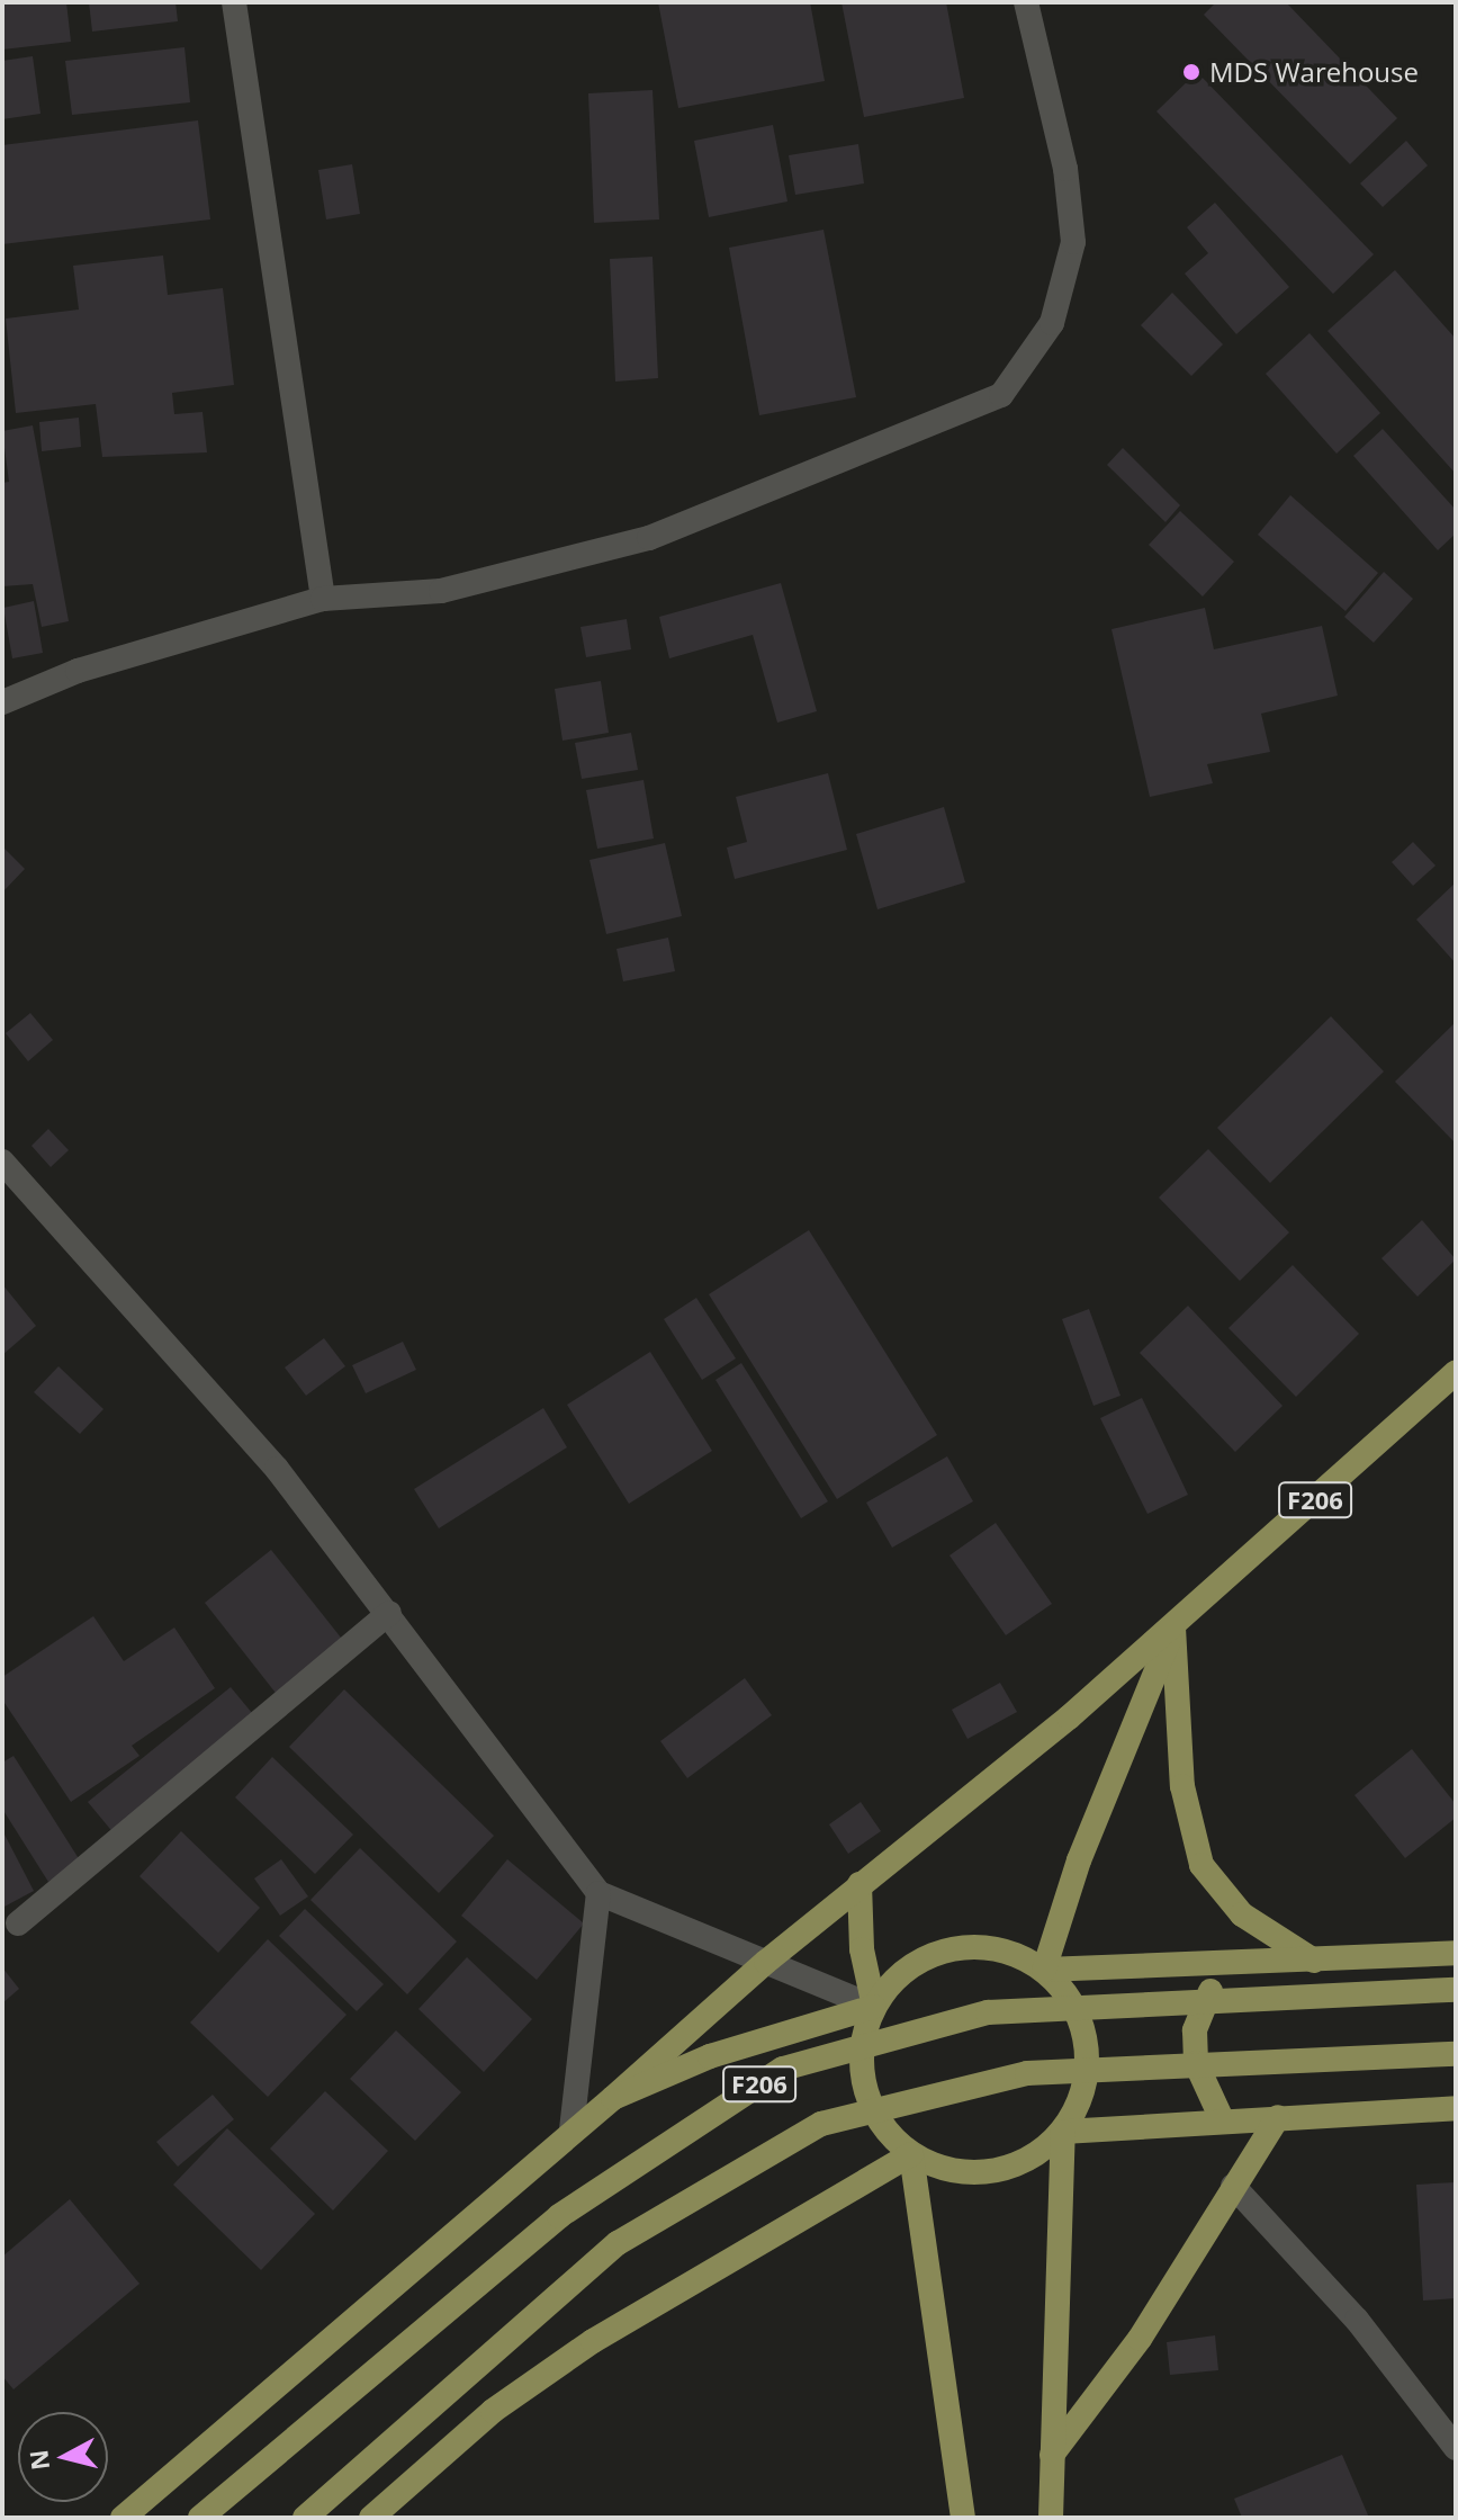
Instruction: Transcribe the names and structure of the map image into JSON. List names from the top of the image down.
{
  "streets": {
    "main road": ["F206"]
  },
  "places": ["MDS Warehouse"],
  "north": "left"
}
